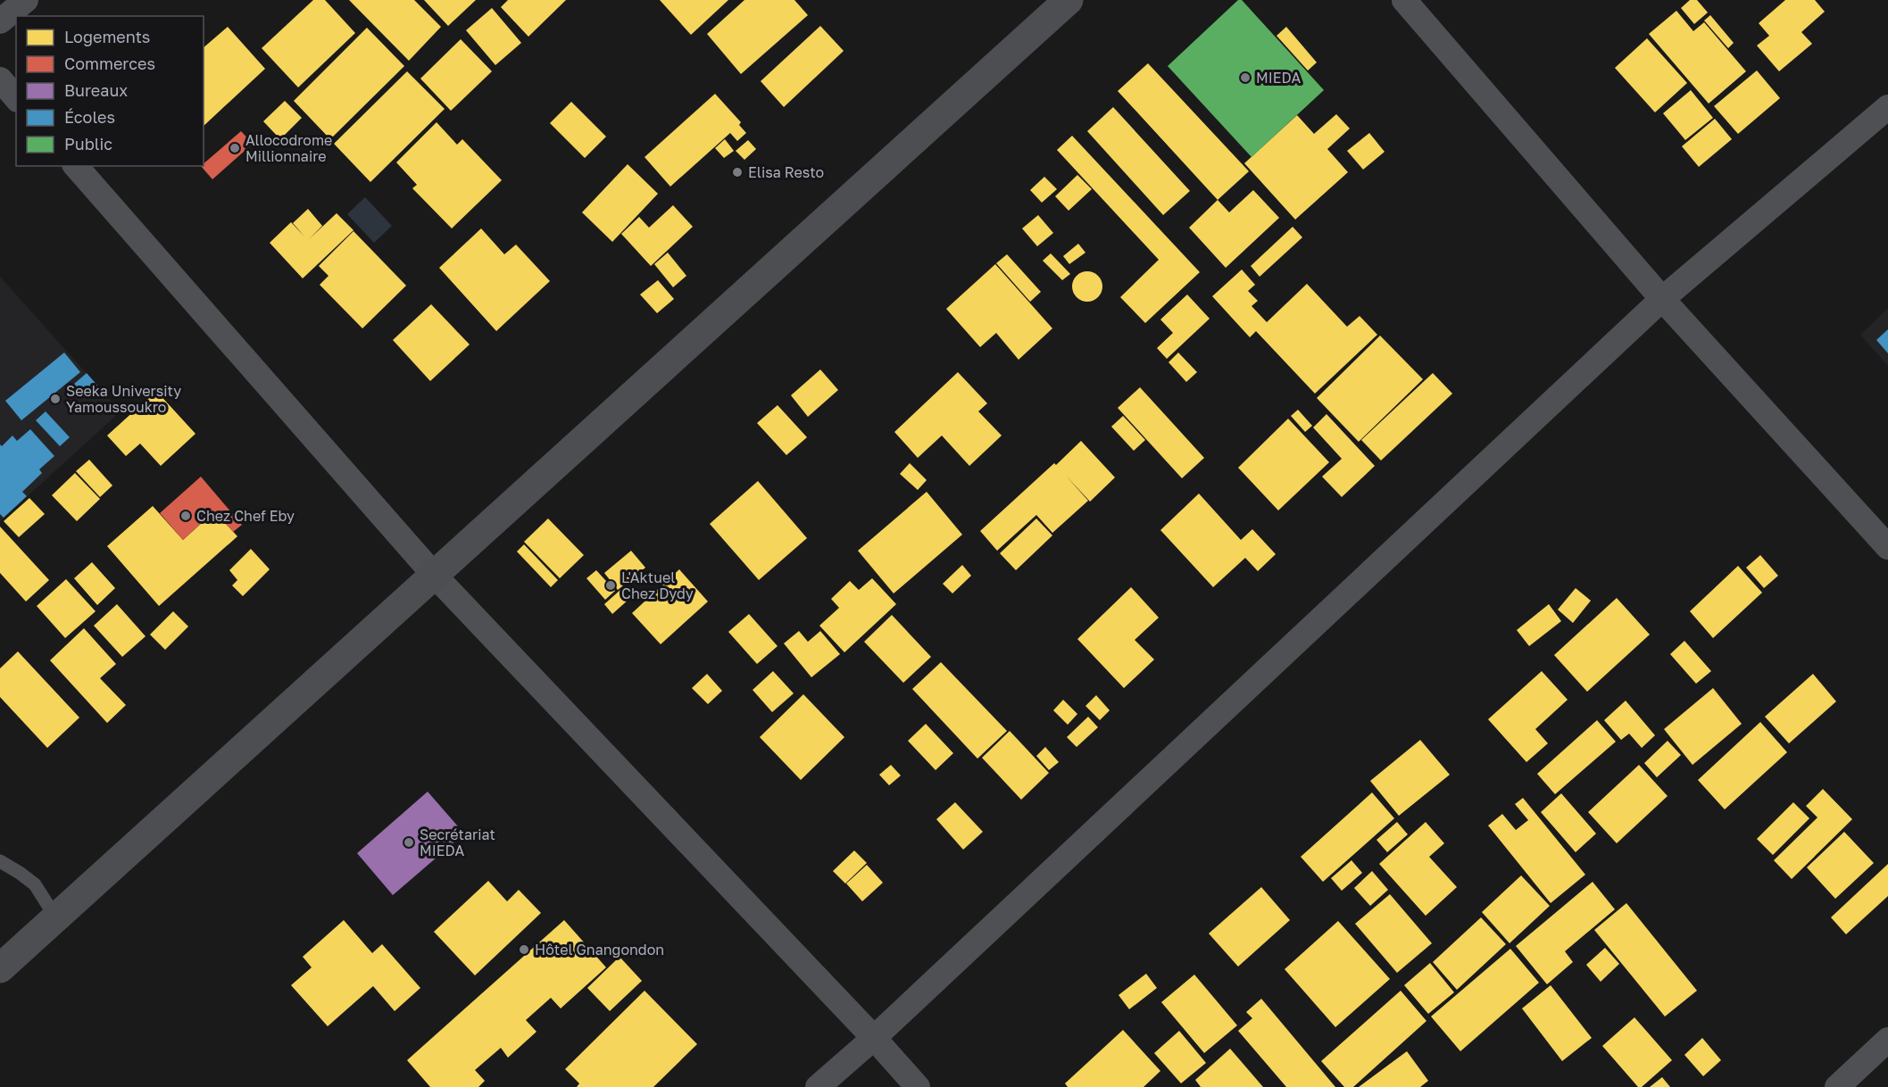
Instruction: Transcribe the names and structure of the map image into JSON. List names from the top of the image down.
{
  "places": [
    "MIEDA",
    "Allocodrome Millionnaire",
    "Elisa Resto",
    "Seeka University Yamoussoukro",
    "Chez Chef Eby",
    "L'Aktuel Chez Dydy",
    "Secrétariat MIEDA",
    "Hôtel Gnangondon"
  ],
  "legend": [
    "Logements",
    "Commerces",
    "Bureaux",
    "Écoles",
    "Public"
  ]
}
